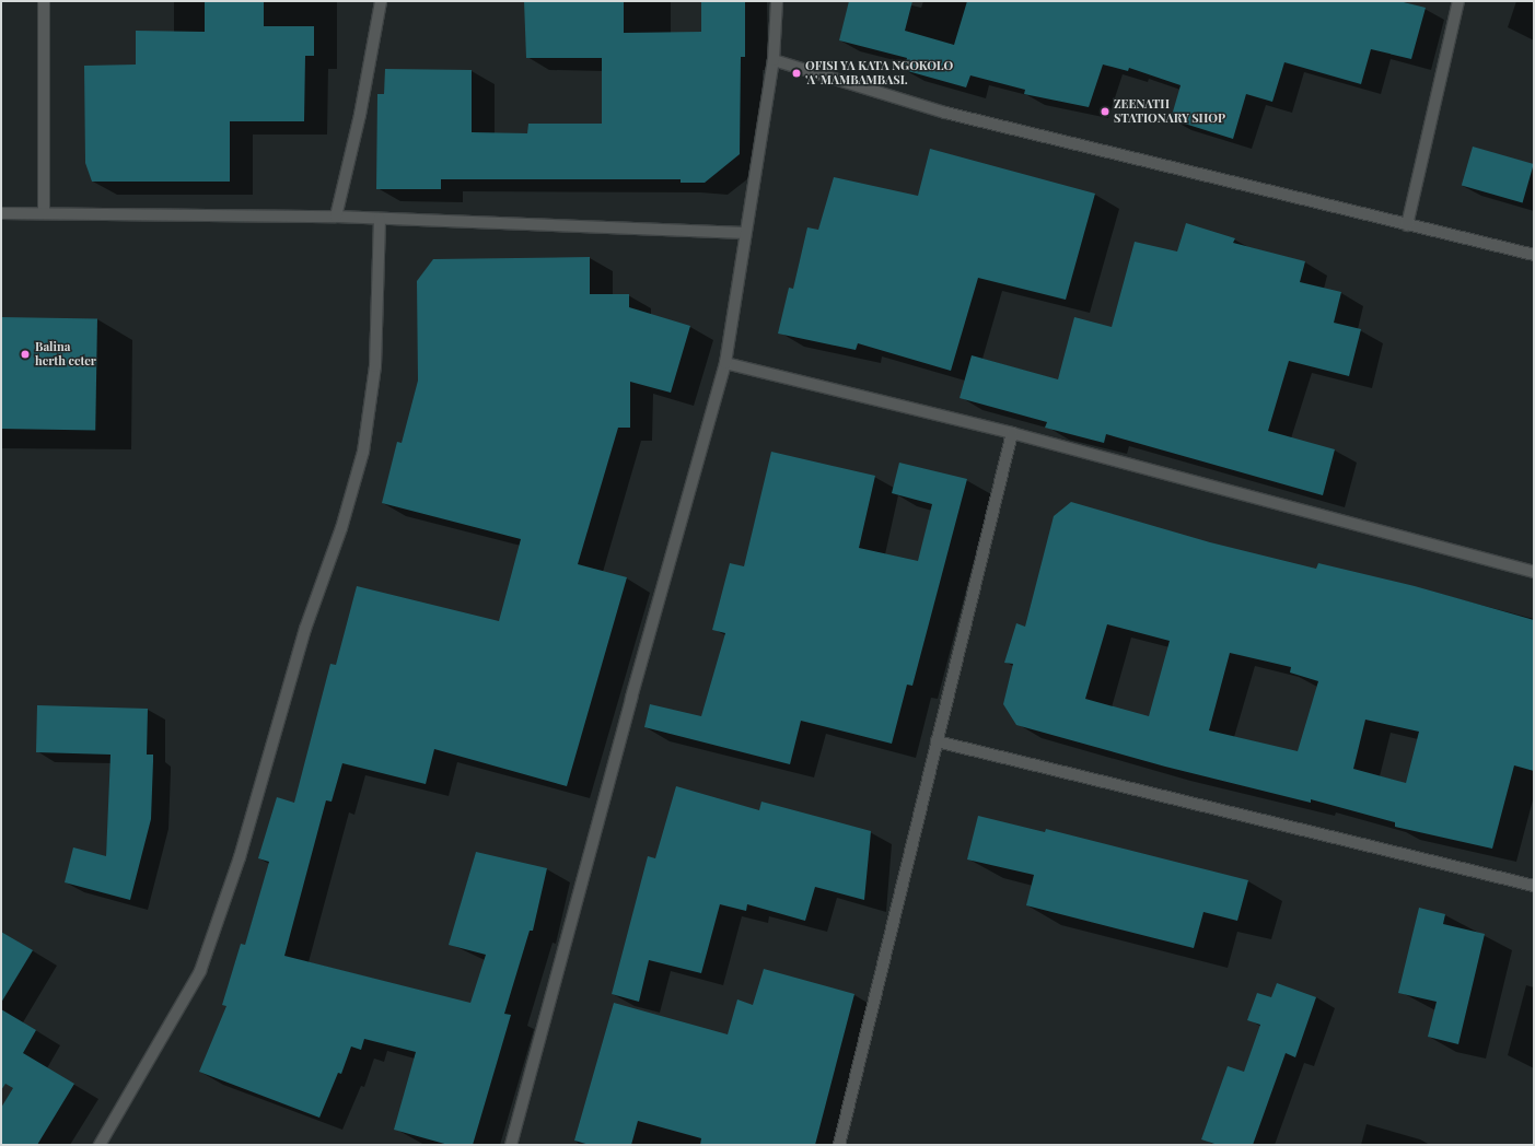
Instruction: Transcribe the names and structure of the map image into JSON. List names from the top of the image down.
{
  "places": ["OFISI YA KATA NGOKOLO 'A' MAMBAMBASI.", "ZEENATH STATIONARY SHOP", "Balina herth ceter"]
}
